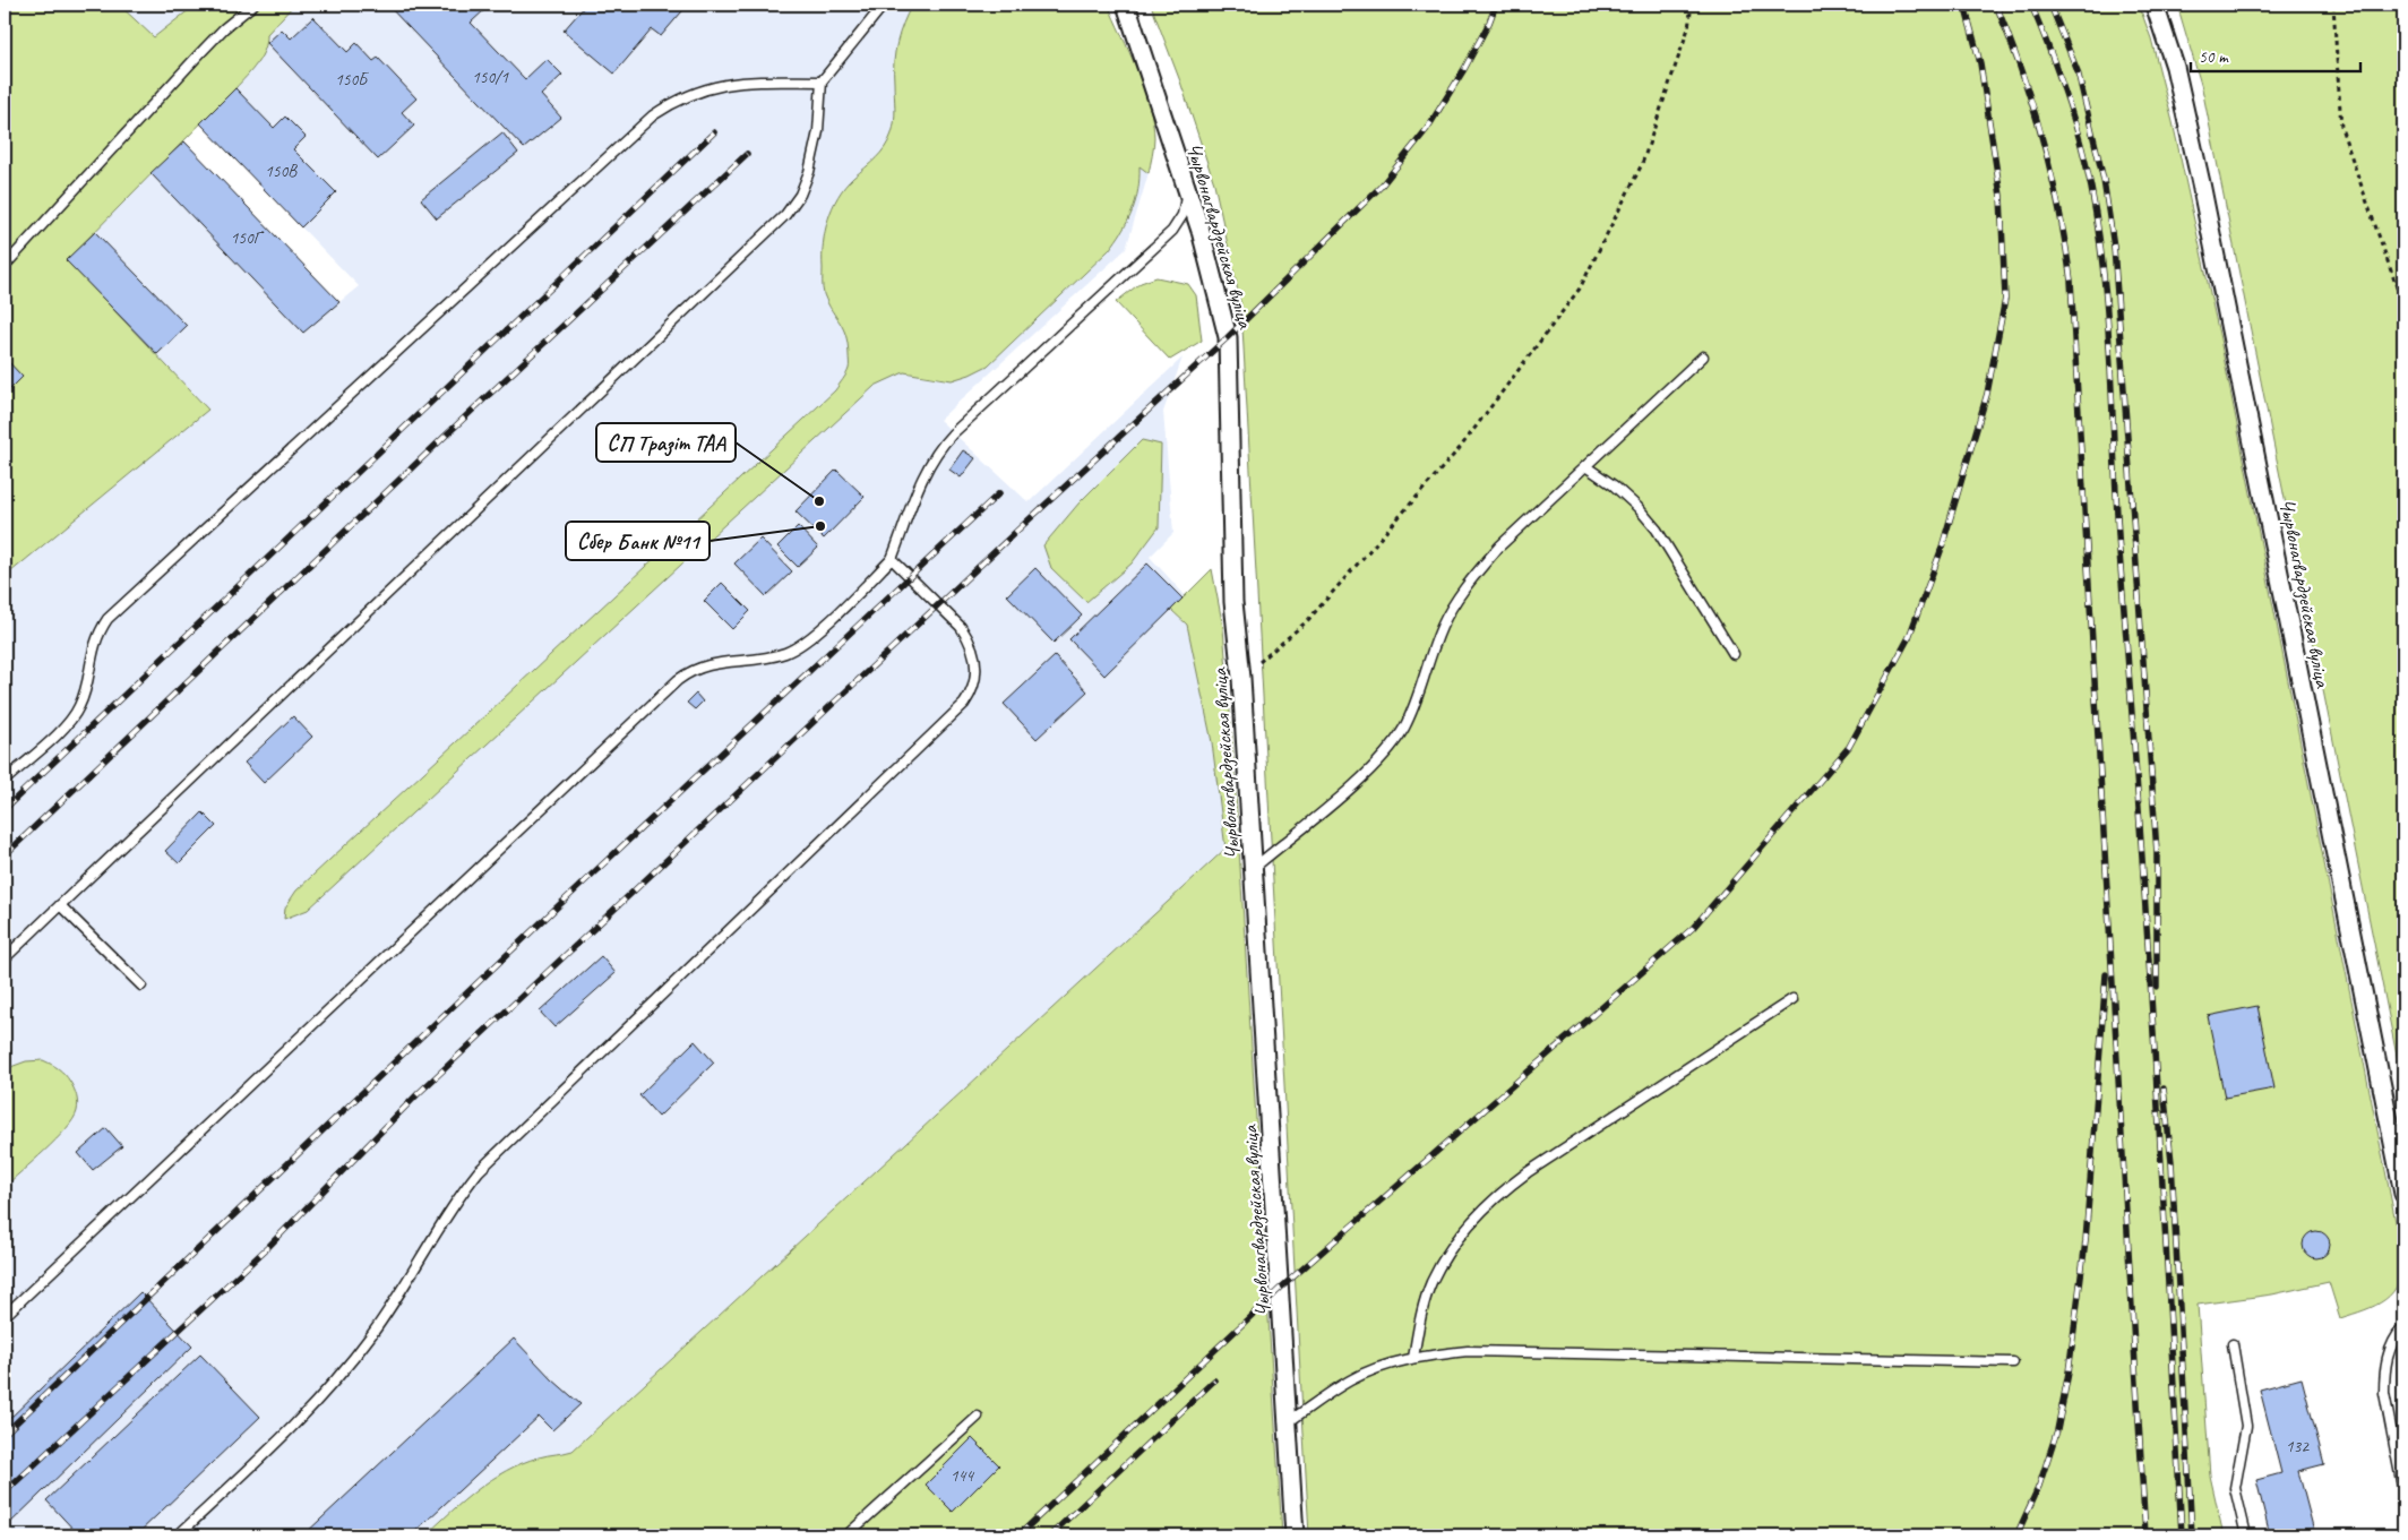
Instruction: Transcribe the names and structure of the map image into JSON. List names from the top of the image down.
{
  "streets": {
    "street": ["Чырвонагвардзейская вуліца"]
  },
  "places": ["СП Тразіт ТАА", "Сбер Банк №11"],
  "house_numbers": [
    "150/1",
    "150Б",
    "150В",
    "150Г",
    "132",
    "144"
  ],
  "scale_bar": "50 m"
}
